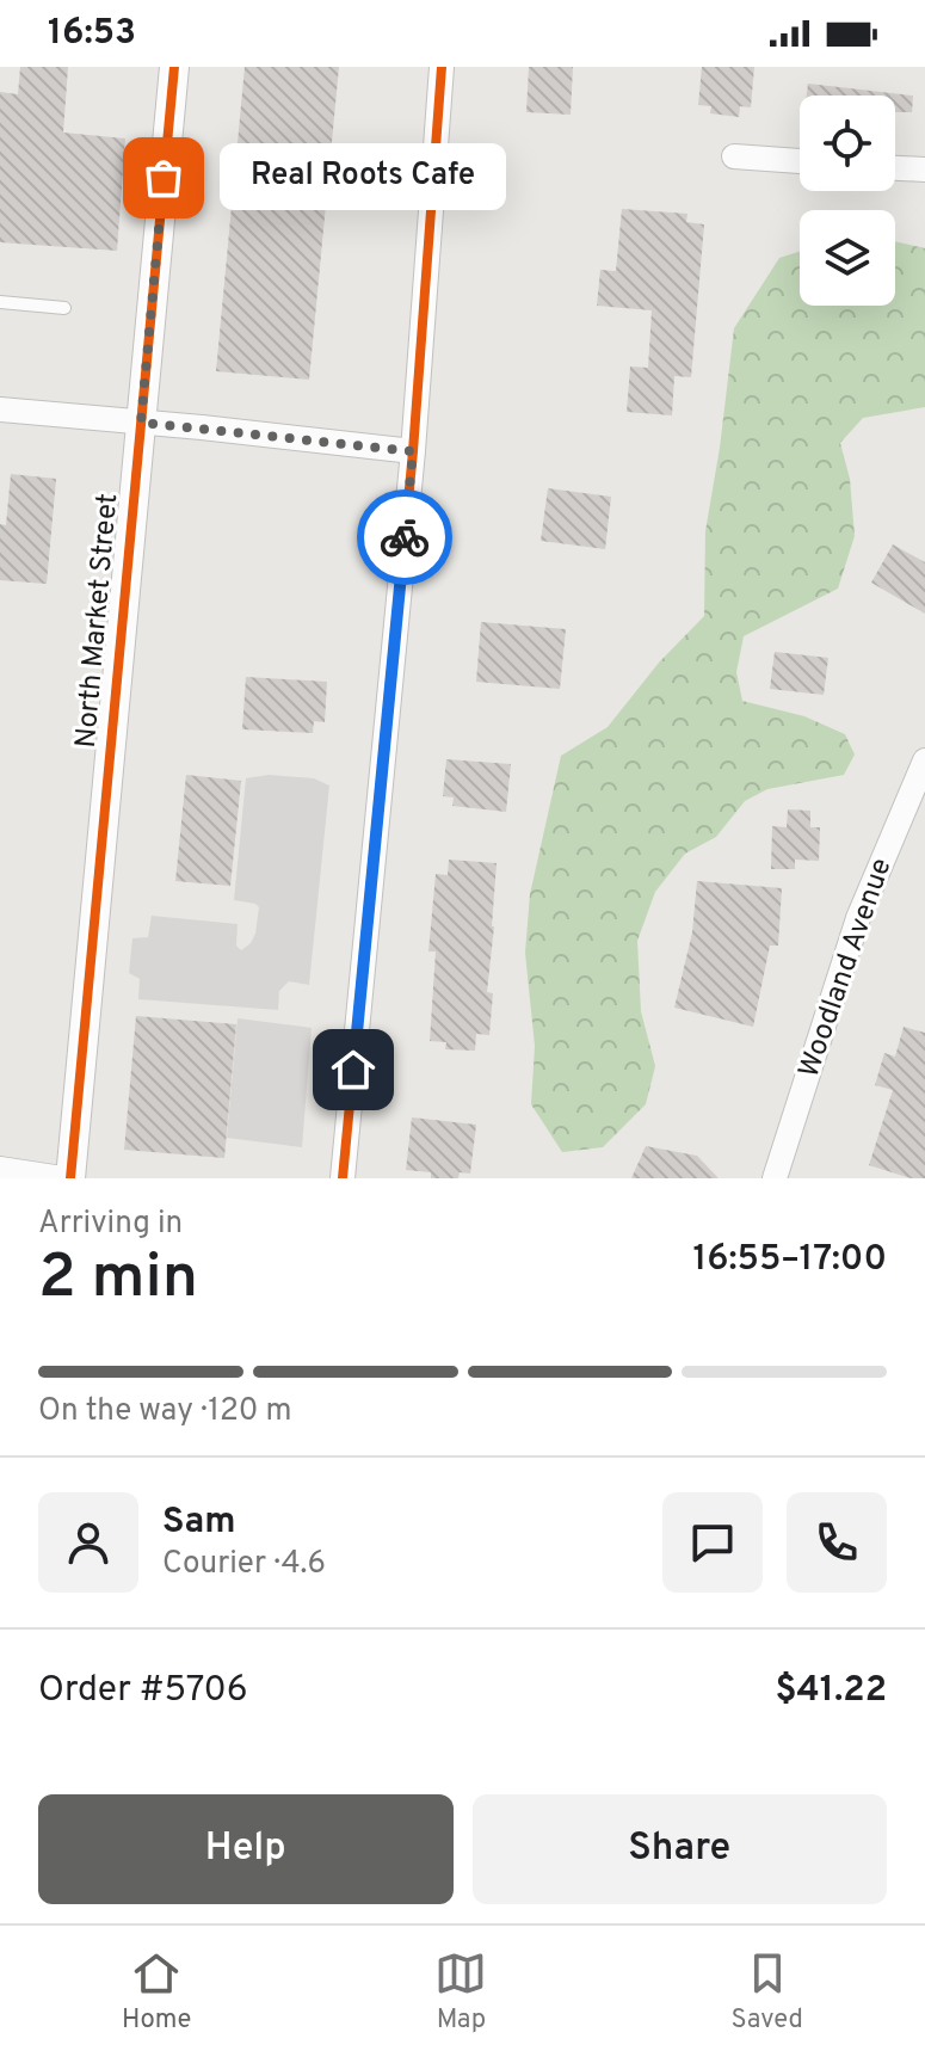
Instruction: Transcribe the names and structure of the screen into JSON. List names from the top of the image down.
{
  "streets": {
    "street": ["North Market Street", "Woodland Avenue"]
  },
  "places": ["Real Roots Cafe"],
  "page": {
    "status": "16:53",
    "bubble": "Real Roots Cafe",
    "heading": ["2 min", "Arriving in", "16:55–17:00"],
    "panel": [
      "Sam",
      "Courier · 4.6",
      "Order #5706",
      "$41.22"
    ],
    "bar": "On the way · 120 m",
    "buttons": ["Help", "Share"],
    "tabs": ["Home", "Map", "Saved"]
  }
}
